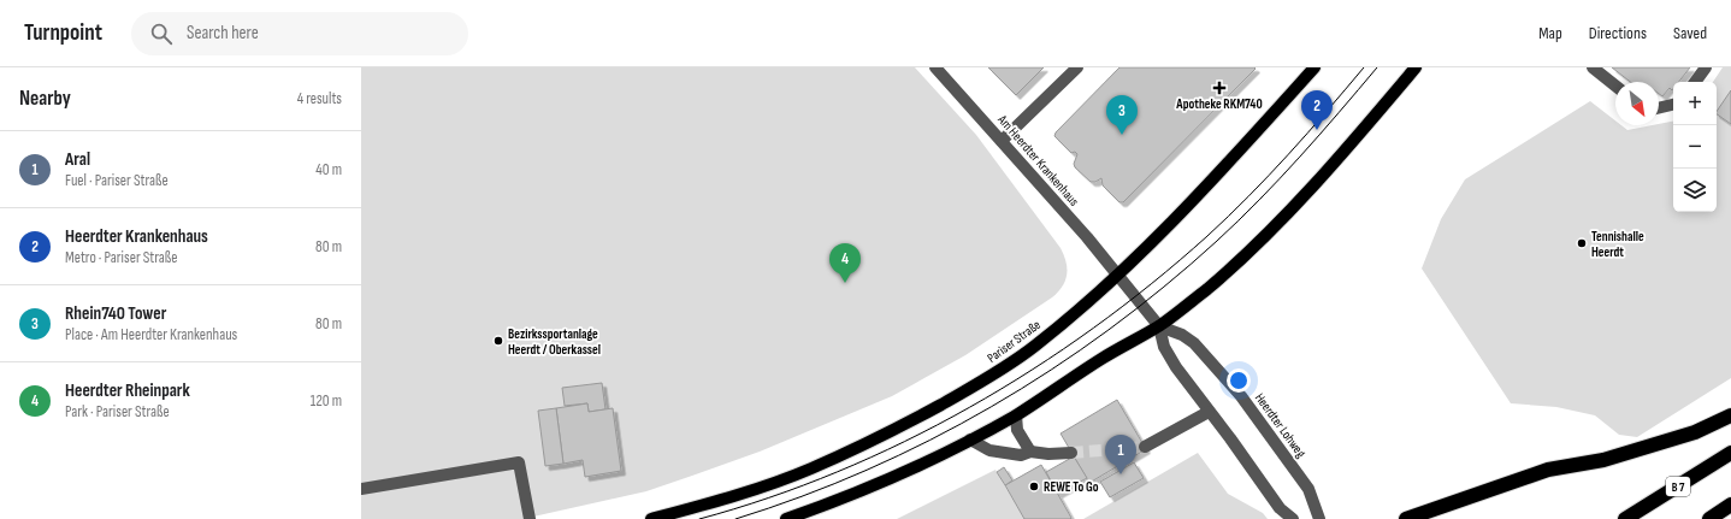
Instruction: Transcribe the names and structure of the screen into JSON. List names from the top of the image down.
{
  "streets": {
    "highway": ["B 7"],
    "main road": ["Pariser Straße"],
    "street": ["Am Heerdter Krankenhaus", "Heerdter Lohweg"]
  },
  "crossings": [
    ["Am Heerdter Krankenhaus", "Pariser Straße"]
  ],
  "places": {
    "health": ["Apotheke RKM740"],
    "other": ["Tennishalle Heerdt", "Bezirkssportanlage Heerdt / Oberkassel", "REWE To Go"]
  },
  "north": "bottom right",
  "page": {
    "header": "Turnpoint",
    "search": "Search here",
    "nav": ["Map", "Directions", "Saved"],
    "heading": ["Nearby", "4 results"],
    "map_buttons": ["+", "−"],
    "pins": [
      "2",
      "3",
      "4",
      "1"
    ],
    "list": [
      {
        "mark": "1",
        "name": "Aral",
        "note": "Fuel · Pariser Straße",
        "value": "40 m"
      },
      {
        "mark": "2",
        "name": "Heerdter Krankenhaus",
        "note": "Metro · Pariser Straße",
        "value": "80 m"
      },
      {
        "mark": "3",
        "name": "Rhein740 Tower",
        "note": "Place · Am Heerdter Krankenhaus",
        "value": "80 m"
      },
      {
        "mark": "4",
        "name": "Heerdter Rheinpark",
        "note": "Park · Pariser Straße",
        "value": "120 m"
      }
    ]
  }
}
